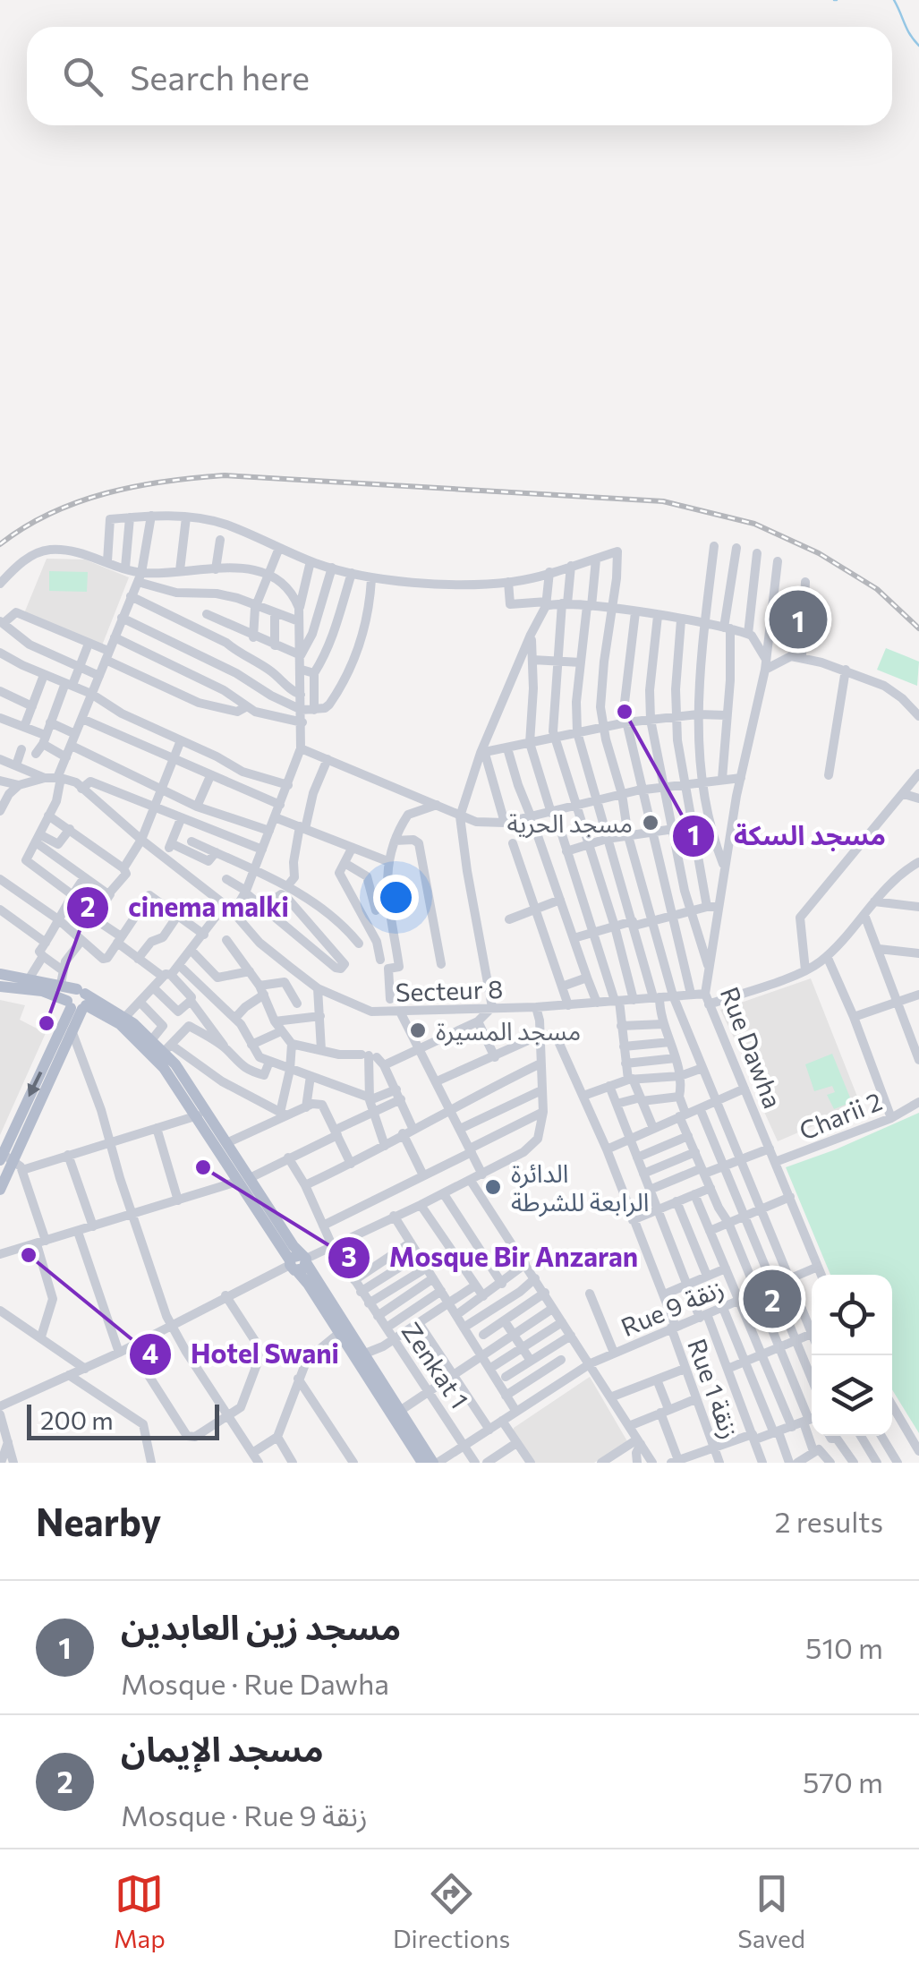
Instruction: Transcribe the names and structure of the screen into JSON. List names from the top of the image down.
{
  "streets": {
    "street": [
      "Secteur 8",
      "Rue Dawha",
      "Charii 2",
      "Rue 9 زنقة",
      "Zenkat 1",
      "Rue 1 زنقة"
    ]
  },
  "crossings": [
    ["Secteur 8", "Rue Dawha"],
    ["Rue Dawha", "Charii 2"],
    ["Rue Dawha", "Rue 9 زنقة"],
    ["Rue 9 زنقة", "Zenkat 1"],
    ["Rue 9 زنقة", "Rue 1 زنقة"]
  ],
  "places": [
    "مسجد السكة",
    "مسجد الحرية",
    "cinema malki",
    "مسجد المسيرة",
    "Mosque Bir Anzaran",
    "الدائرة الرابعة للشرطة",
    "Hotel Swani"
  ],
  "scale_bar": "200 m",
  "page": {
    "search": "Search here",
    "pins": ["1", "2"],
    "scale": "200 m",
    "heading": ["Nearby", "2 results"],
    "list": [
      {
        "mark": "1",
        "name": "مسجد زين العابدين",
        "note": "Mosque · Rue Dawha",
        "value": "510 m"
      },
      {
        "mark": "2",
        "name": "مسجد الإيمان",
        "note": "Mosque · Rue 9 زنقة",
        "value": "570 m"
      }
    ],
    "nav": ["Map", "Directions", "Saved"]
  }
}
